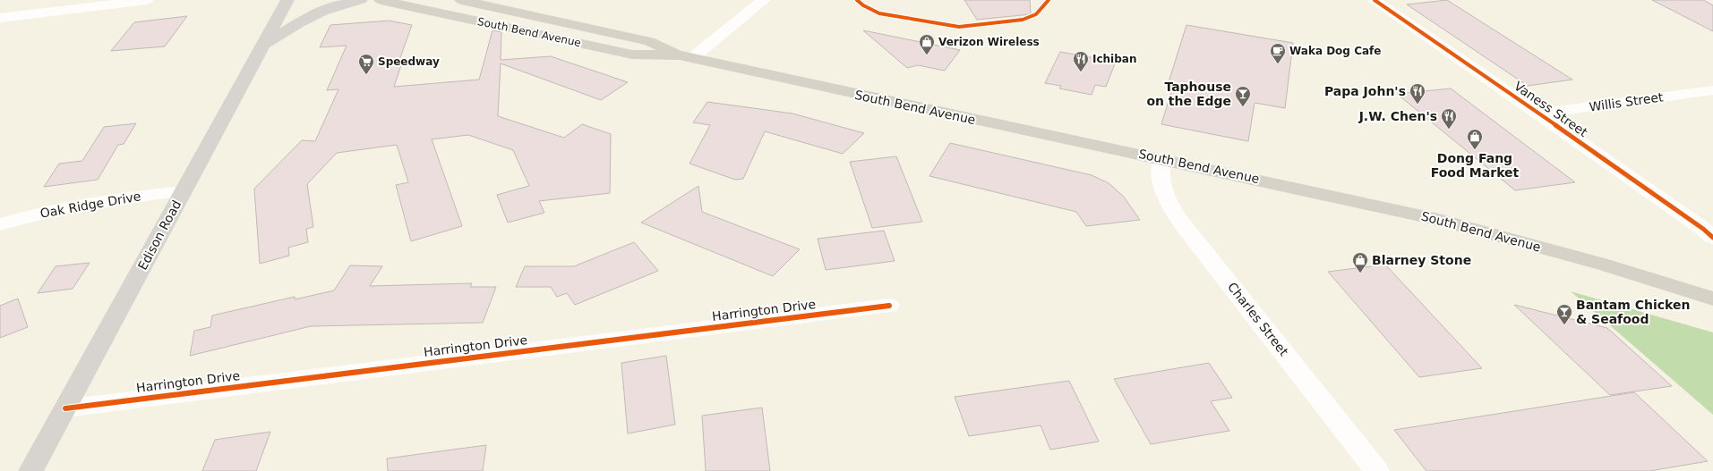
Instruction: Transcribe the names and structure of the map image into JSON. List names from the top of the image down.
{
  "streets": {
    "main road": ["South Bend Avenue", "Edison Road"],
    "street": [
      "Willis Street",
      "Vaness Street",
      "Oak Ridge Drive",
      "Harrington Drive",
      "Charles Street"
    ]
  },
  "crossings": [
    ["South Bend Avenue", "Charles Street"],
    ["Willis Street", "Vaness Street"],
    ["Oak Ridge Drive", "Edison Road"],
    ["Edison Road", "Harrington Drive"]
  ],
  "places": {
    "shop": ["Verizon Wireless", "Dong Fang Food Market", "Blarney Stone"],
    "cafe": ["Waka Dog Cafe"],
    "restaurant": ["Ichiban", "Papa John's", "J.W. Chen's"],
    "supermarket": ["Speedway"],
    "bar": ["Taphouse on the Edge", "Bantam Chicken & Seafood"]
  }
}
